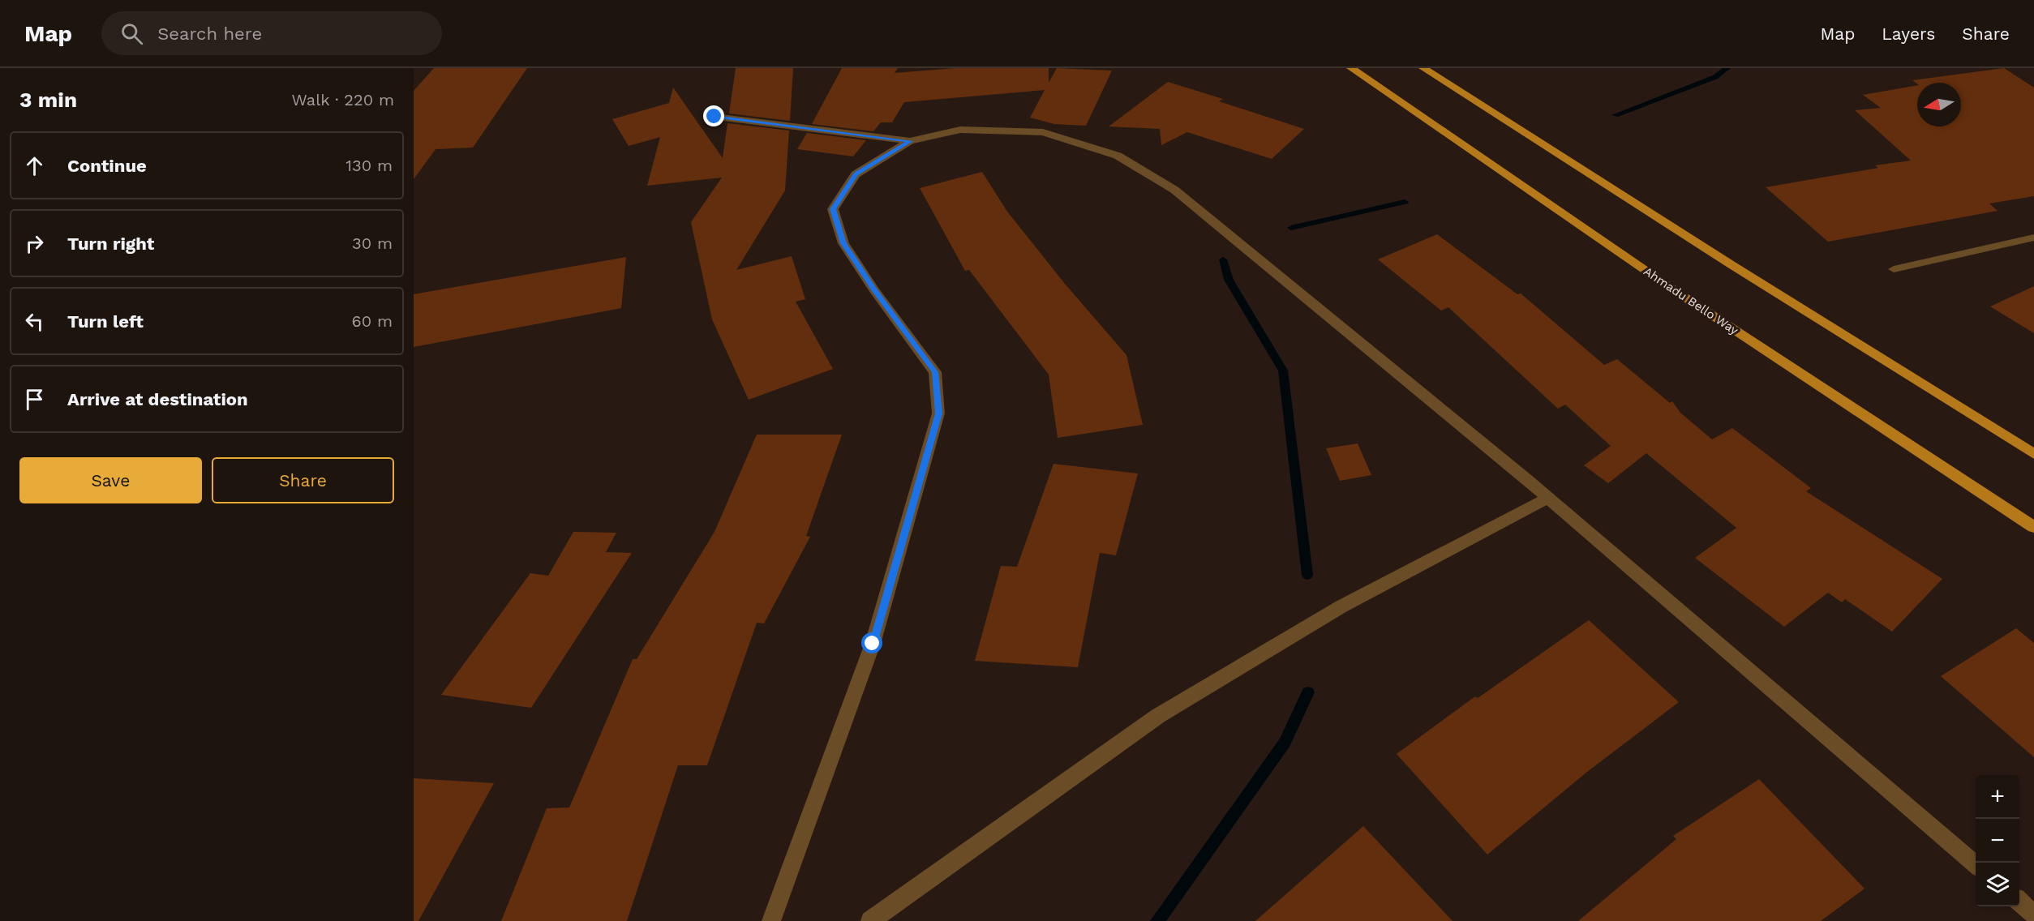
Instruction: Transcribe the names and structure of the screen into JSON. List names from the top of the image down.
{
  "streets": {
    "main road": ["Ahmadu Bello Way"]
  },
  "north": "left",
  "page": {
    "header": "Map",
    "search": "Search here",
    "nav": ["Map", "Layers", "Share"],
    "heading": ["3 min", "Walk · 220 m"],
    "list": [
      ["Continue", "130 m"],
      ["Turn right", "30 m"],
      ["Turn left", "60 m"],
      "Arrive at destination"
    ],
    "buttons": ["Save", "Share"],
    "map_buttons": ["+", "−"]
  }
}
